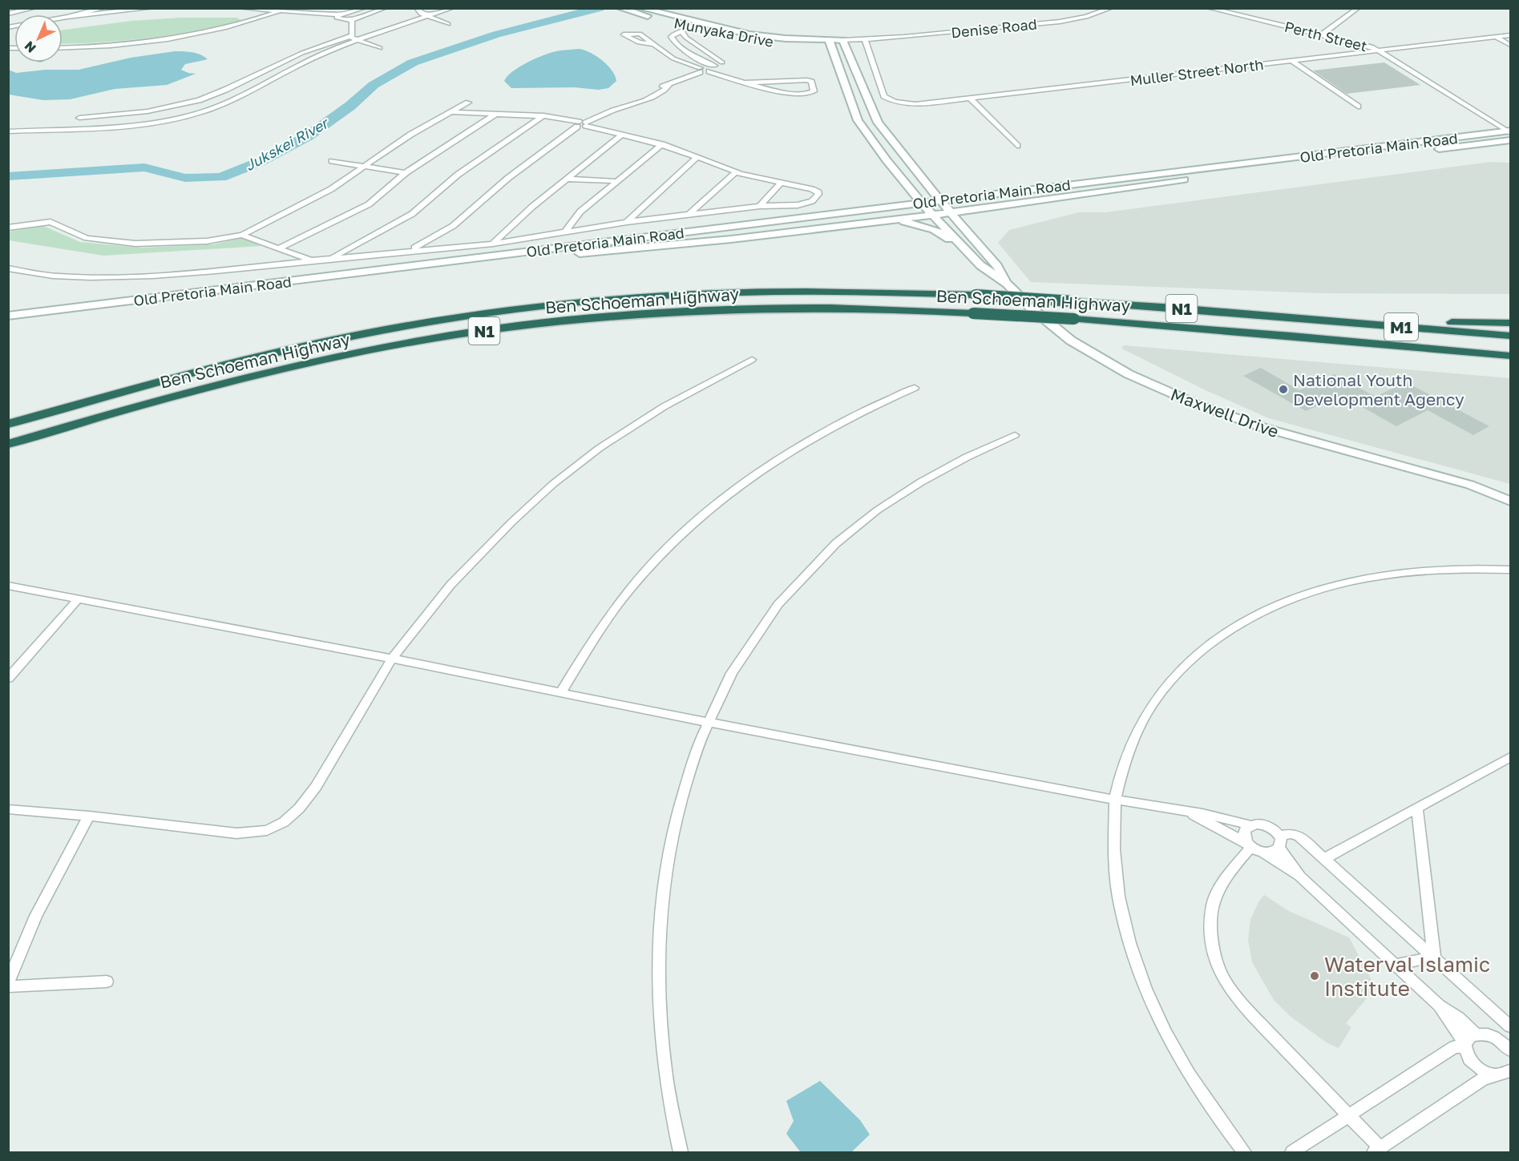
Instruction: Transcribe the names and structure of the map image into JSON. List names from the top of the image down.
{
  "streets": {
    "highway": ["Ben Schoeman Highway", "N1", "M1"],
    "main road": ["Munyaka Drive", "Old Pretoria Main Road", "Maxwell Drive"],
    "street": ["Denise Road", "Perth Street", "Muller Street North"]
  },
  "crossings": [
    ["Denise Road", "Muller Street North"],
    ["Denise Road", "Maxwell Drive"],
    ["Munyaka Drive", "Maxwell Drive"],
    ["Perth Street", "Muller Street North"],
    ["Perth Street", "Old Pretoria Main Road"],
    ["Old Pretoria Main Road", "Maxwell Drive"],
    ["Ben Schoeman Highway", "M1"]
  ],
  "water": ["Jukskei River"],
  "places": ["National Youth Development Agency", "Waterval Islamic Institute"],
  "north": "bottom left"
}
